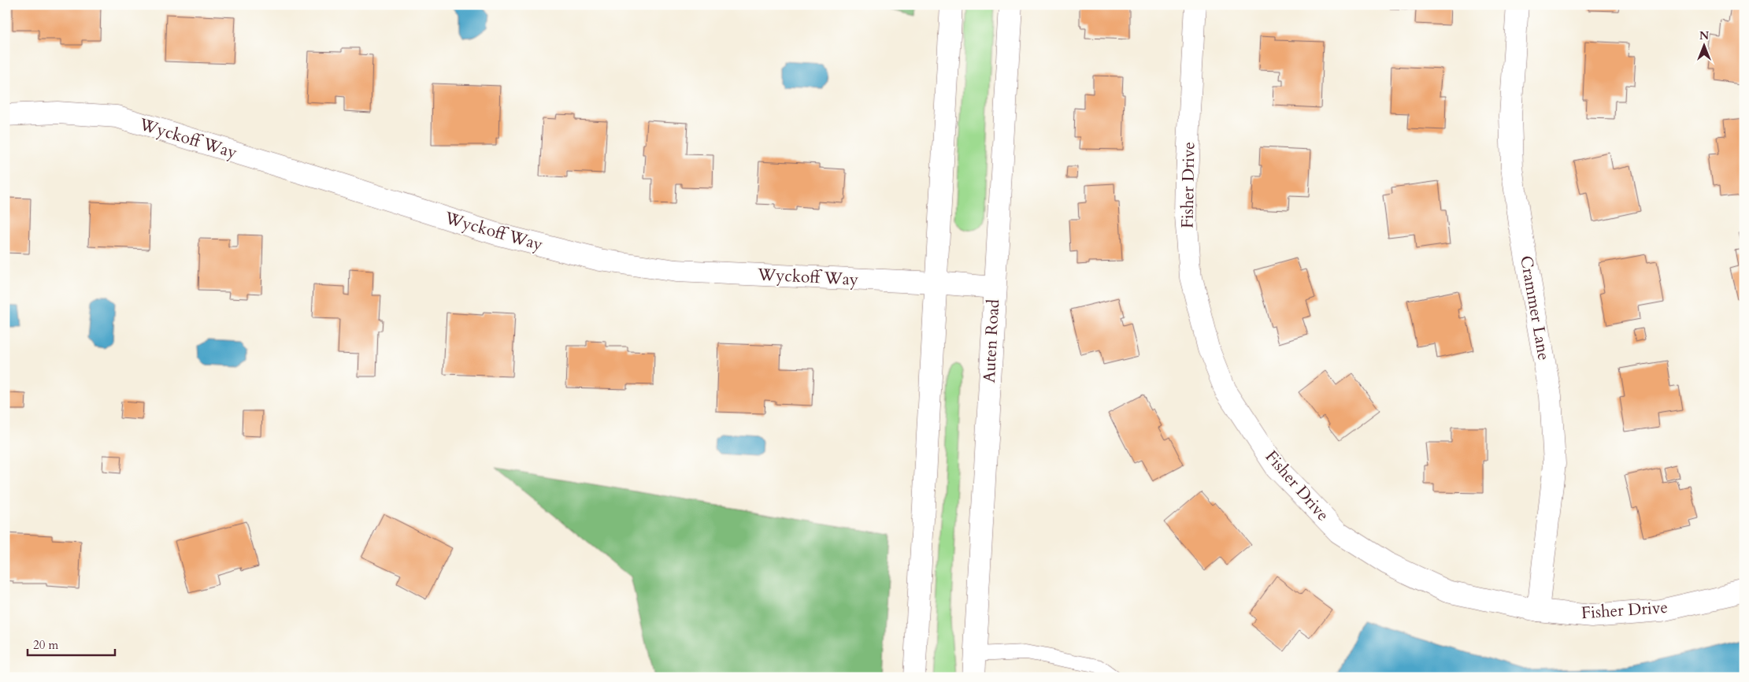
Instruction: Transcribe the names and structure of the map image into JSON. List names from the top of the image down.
{
  "streets": {
    "street": [
      "Wyckoff Way",
      "Fisher Drive",
      "Crammer Lane",
      "Auten Road"
    ]
  },
  "crossings": [
    ["Wyckoff Way", "Auten Road"],
    ["Fisher Drive", "Crammer Lane"]
  ],
  "scale_bar": "20 m",
  "north": "top"
}
